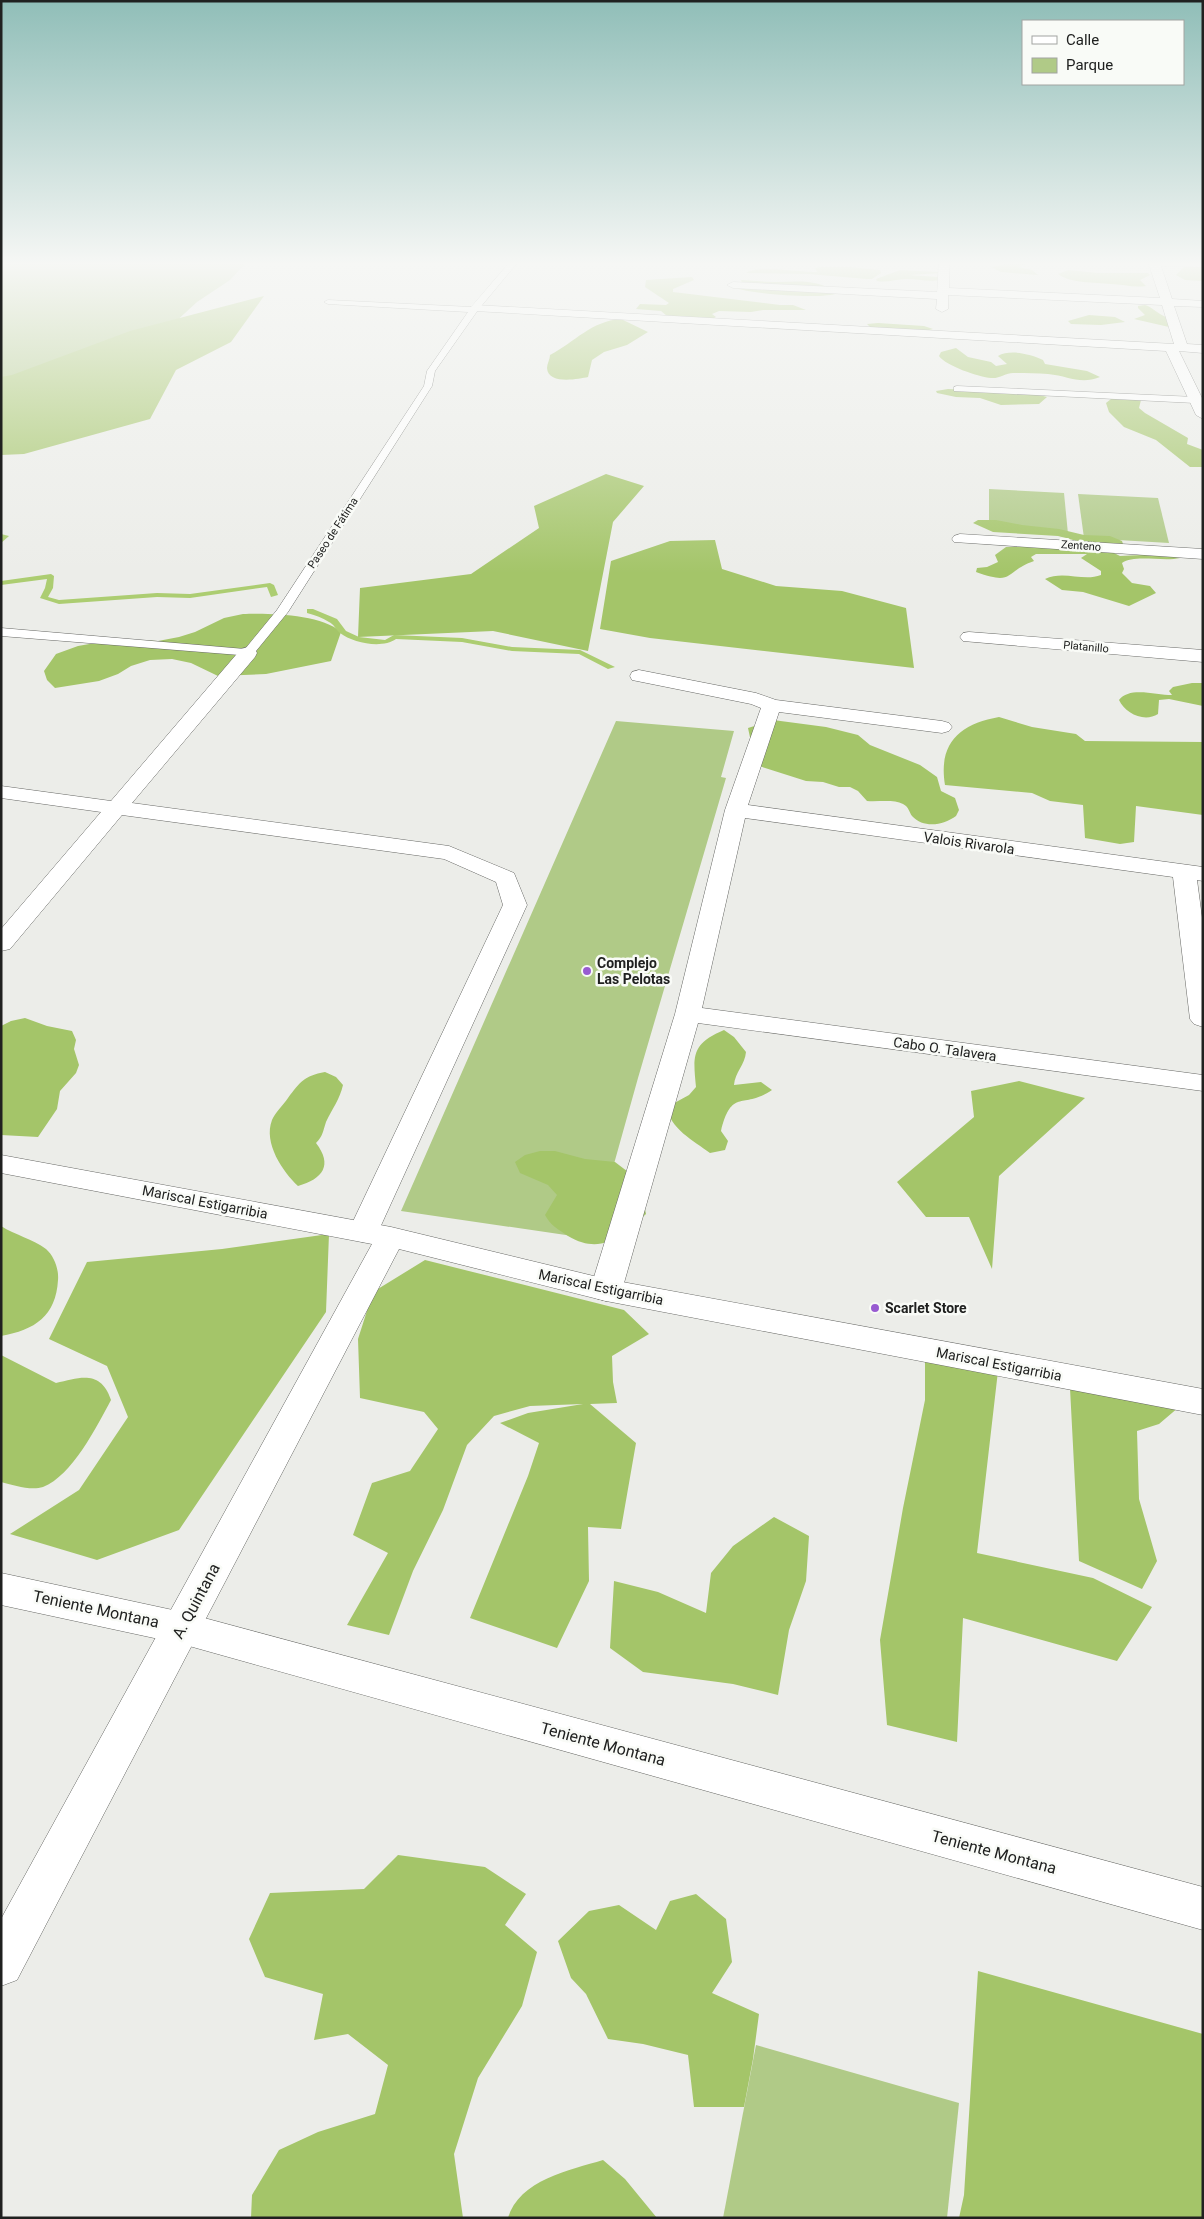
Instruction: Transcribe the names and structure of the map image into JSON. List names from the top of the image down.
{
  "streets": {
    "street": [
      "Paseo de Fátima",
      "Zenteno",
      "Platanillo",
      "Valois Rivarola",
      "Cabo O. Talavera",
      "Mariscal Estigarribia",
      "A. Quintana",
      "Teniente Montana"
    ]
  },
  "crossings": [
    ["Paseo de Fátima", "A. Quintana"],
    ["Mariscal Estigarribia", "A. Quintana"],
    ["A. Quintana", "Teniente Montana"]
  ],
  "places": ["Complejo Las Pelotas", "Scarlet Store"],
  "legend": ["Calle", "Parque"]
}
